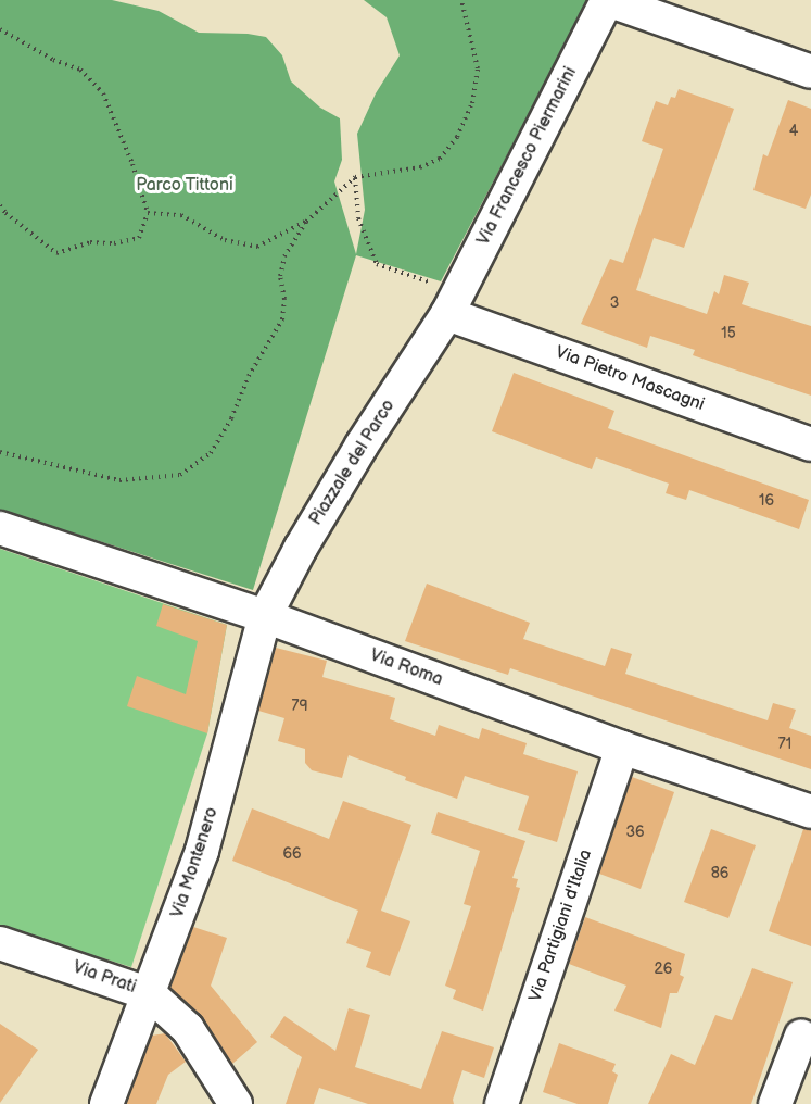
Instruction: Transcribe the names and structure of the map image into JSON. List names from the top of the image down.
{
  "streets": {
    "street": [
      "Via Francesco Piermarini",
      "Via Pietro Mascagni",
      "Piazzale del Parco",
      "Via Roma",
      "Via Montenero",
      "Via Partigiani d'Italia",
      "Via Prati"
    ]
  },
  "crossings": [
    ["Via Francesco Piermarini", "Via Pietro Mascagni"],
    ["Via Francesco Piermarini", "Piazzale del Parco"],
    ["Via Pietro Mascagni", "Piazzale del Parco"],
    ["Piazzale del Parco", "Via Roma"],
    ["Piazzale del Parco", "Via Montenero"],
    ["Via Roma", "Via Montenero"],
    ["Via Roma", "Via Partigiani d'Italia"],
    ["Via Montenero", "Via Prati"]
  ],
  "parks": ["Parco Tittoni"],
  "house_numbers": [
    "4",
    "3",
    "15",
    "16",
    "79",
    "71",
    "36",
    "66",
    "86",
    "26"
  ]
}
